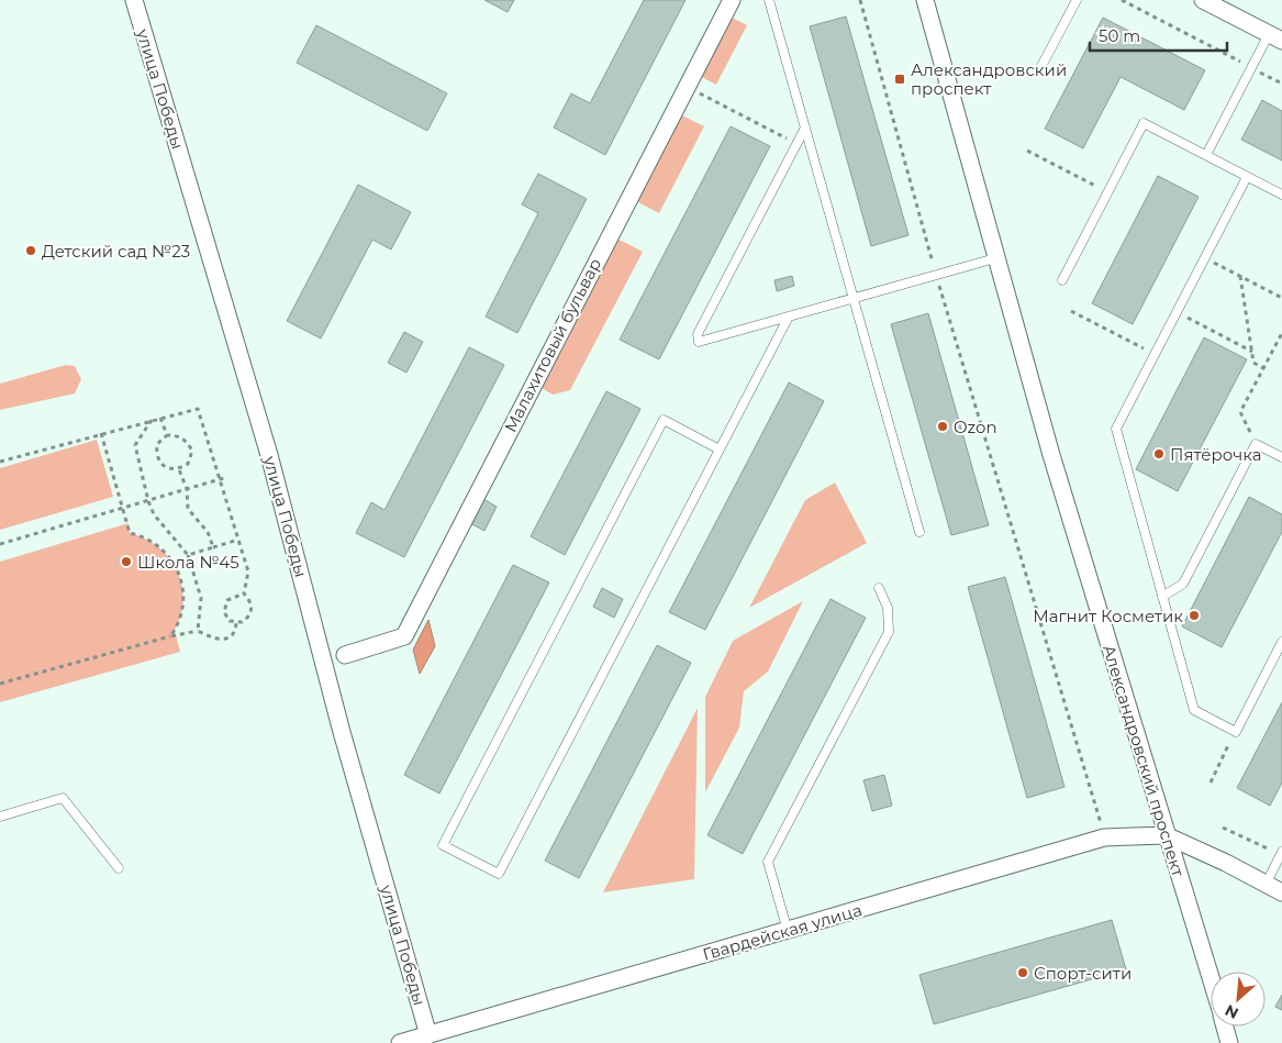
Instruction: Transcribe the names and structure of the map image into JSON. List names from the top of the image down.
{
  "streets": {
    "street": [
      "улица Победы",
      "Малахитовый бульвар",
      "Александровский проспект",
      "Гвардейская улица"
    ]
  },
  "crossings": [
    ["улица Победы", "Гвардейская улица"],
    ["Александровский проспект", "Гвардейская улица"]
  ],
  "places": {
    "transit": ["Александровский проспект"],
    "other": [
      "Детский сад №23",
      "Ozon",
      "Пятёрочка",
      "Школа №45",
      "Магнит Косметик",
      "Спорт-сити"
    ]
  },
  "scale_bar": "50 m",
  "north": "bottom left"
}
